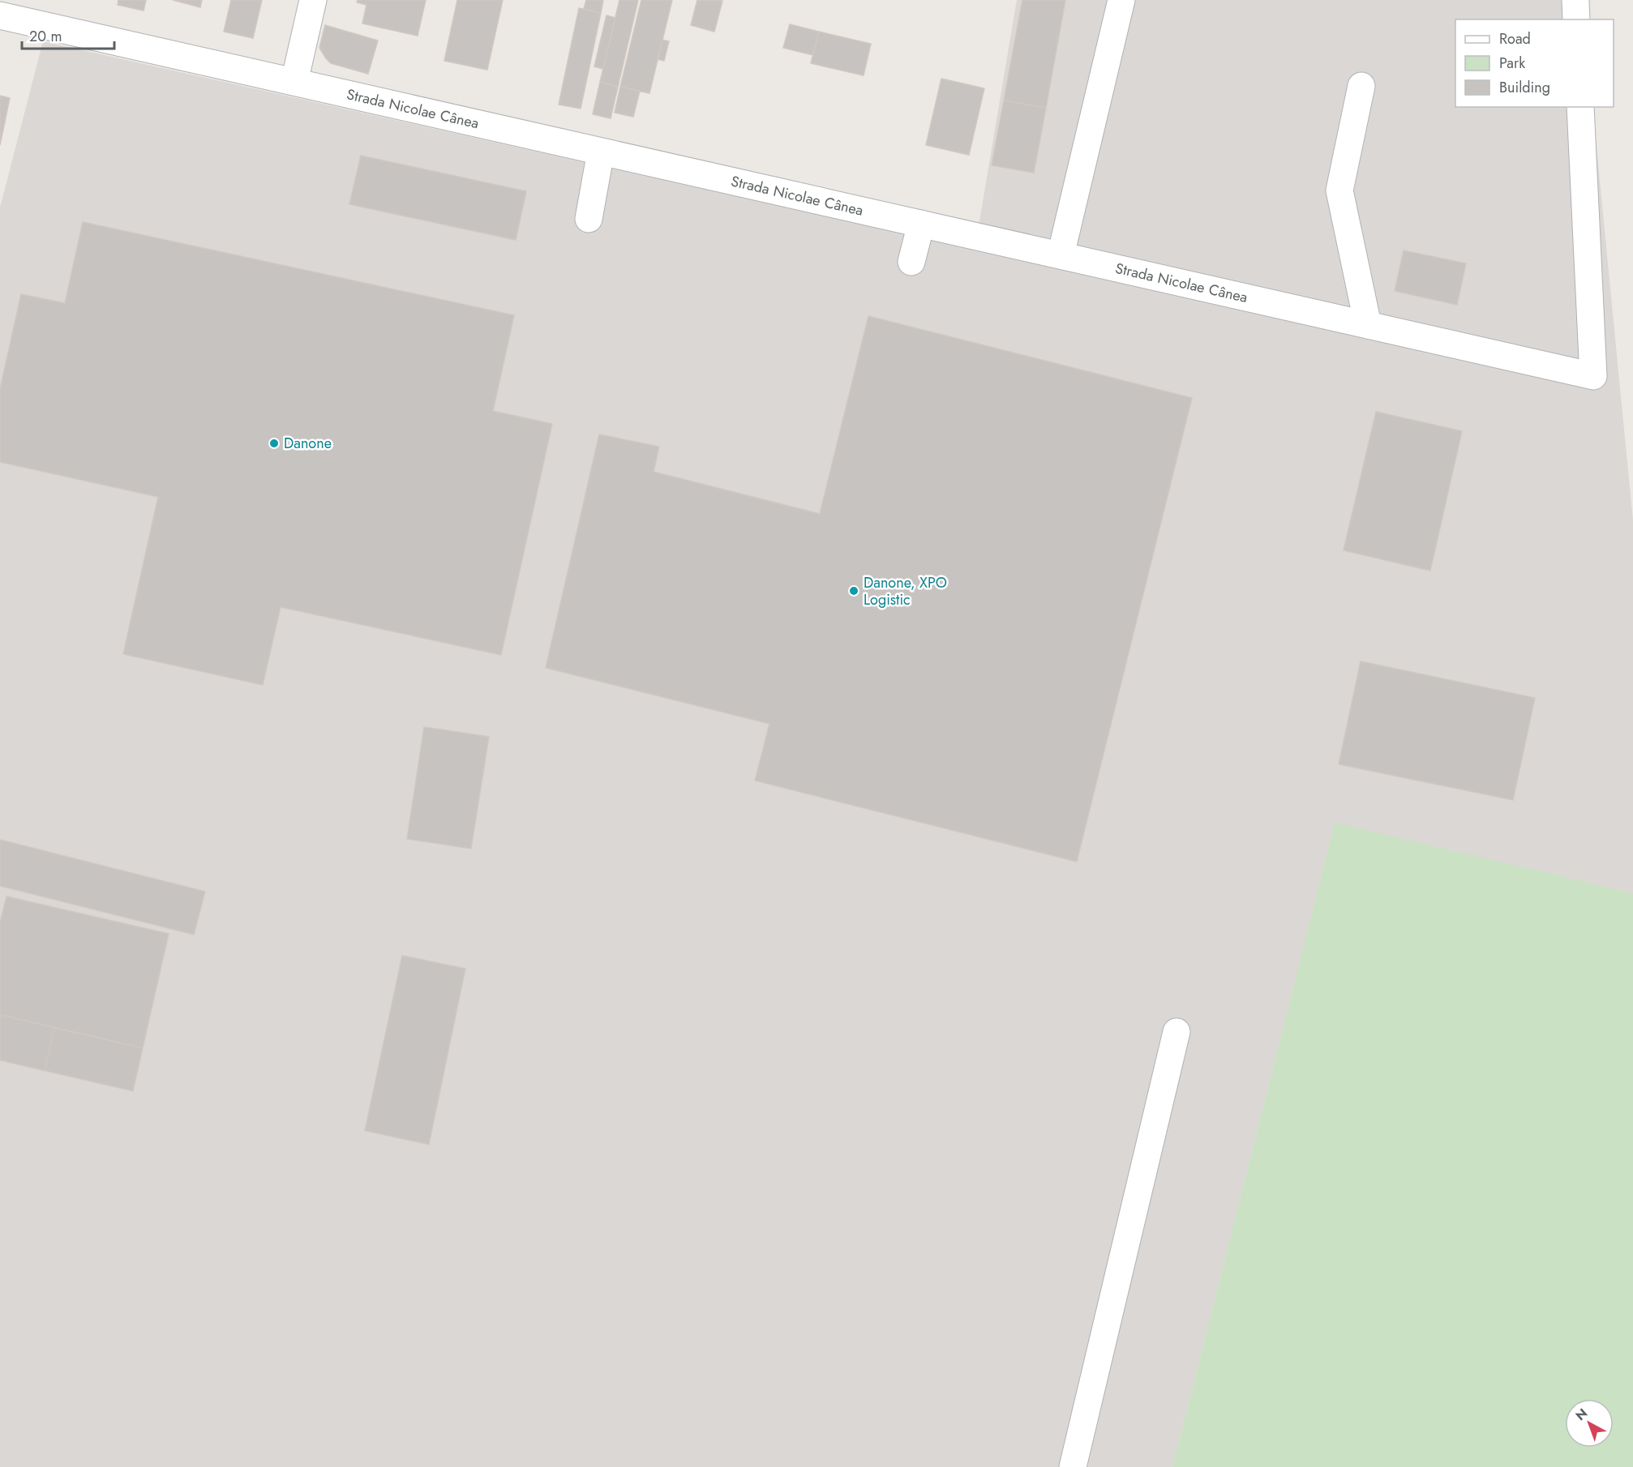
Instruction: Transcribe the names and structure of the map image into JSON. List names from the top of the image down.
{
  "streets": {
    "street": ["Strada Nicolae Cânea"]
  },
  "places": ["Danone", "Danone, XPO Logistic"],
  "legend": ["Road", "Park", "Building"],
  "scale_bar": "20 m",
  "north": "top left"
}
